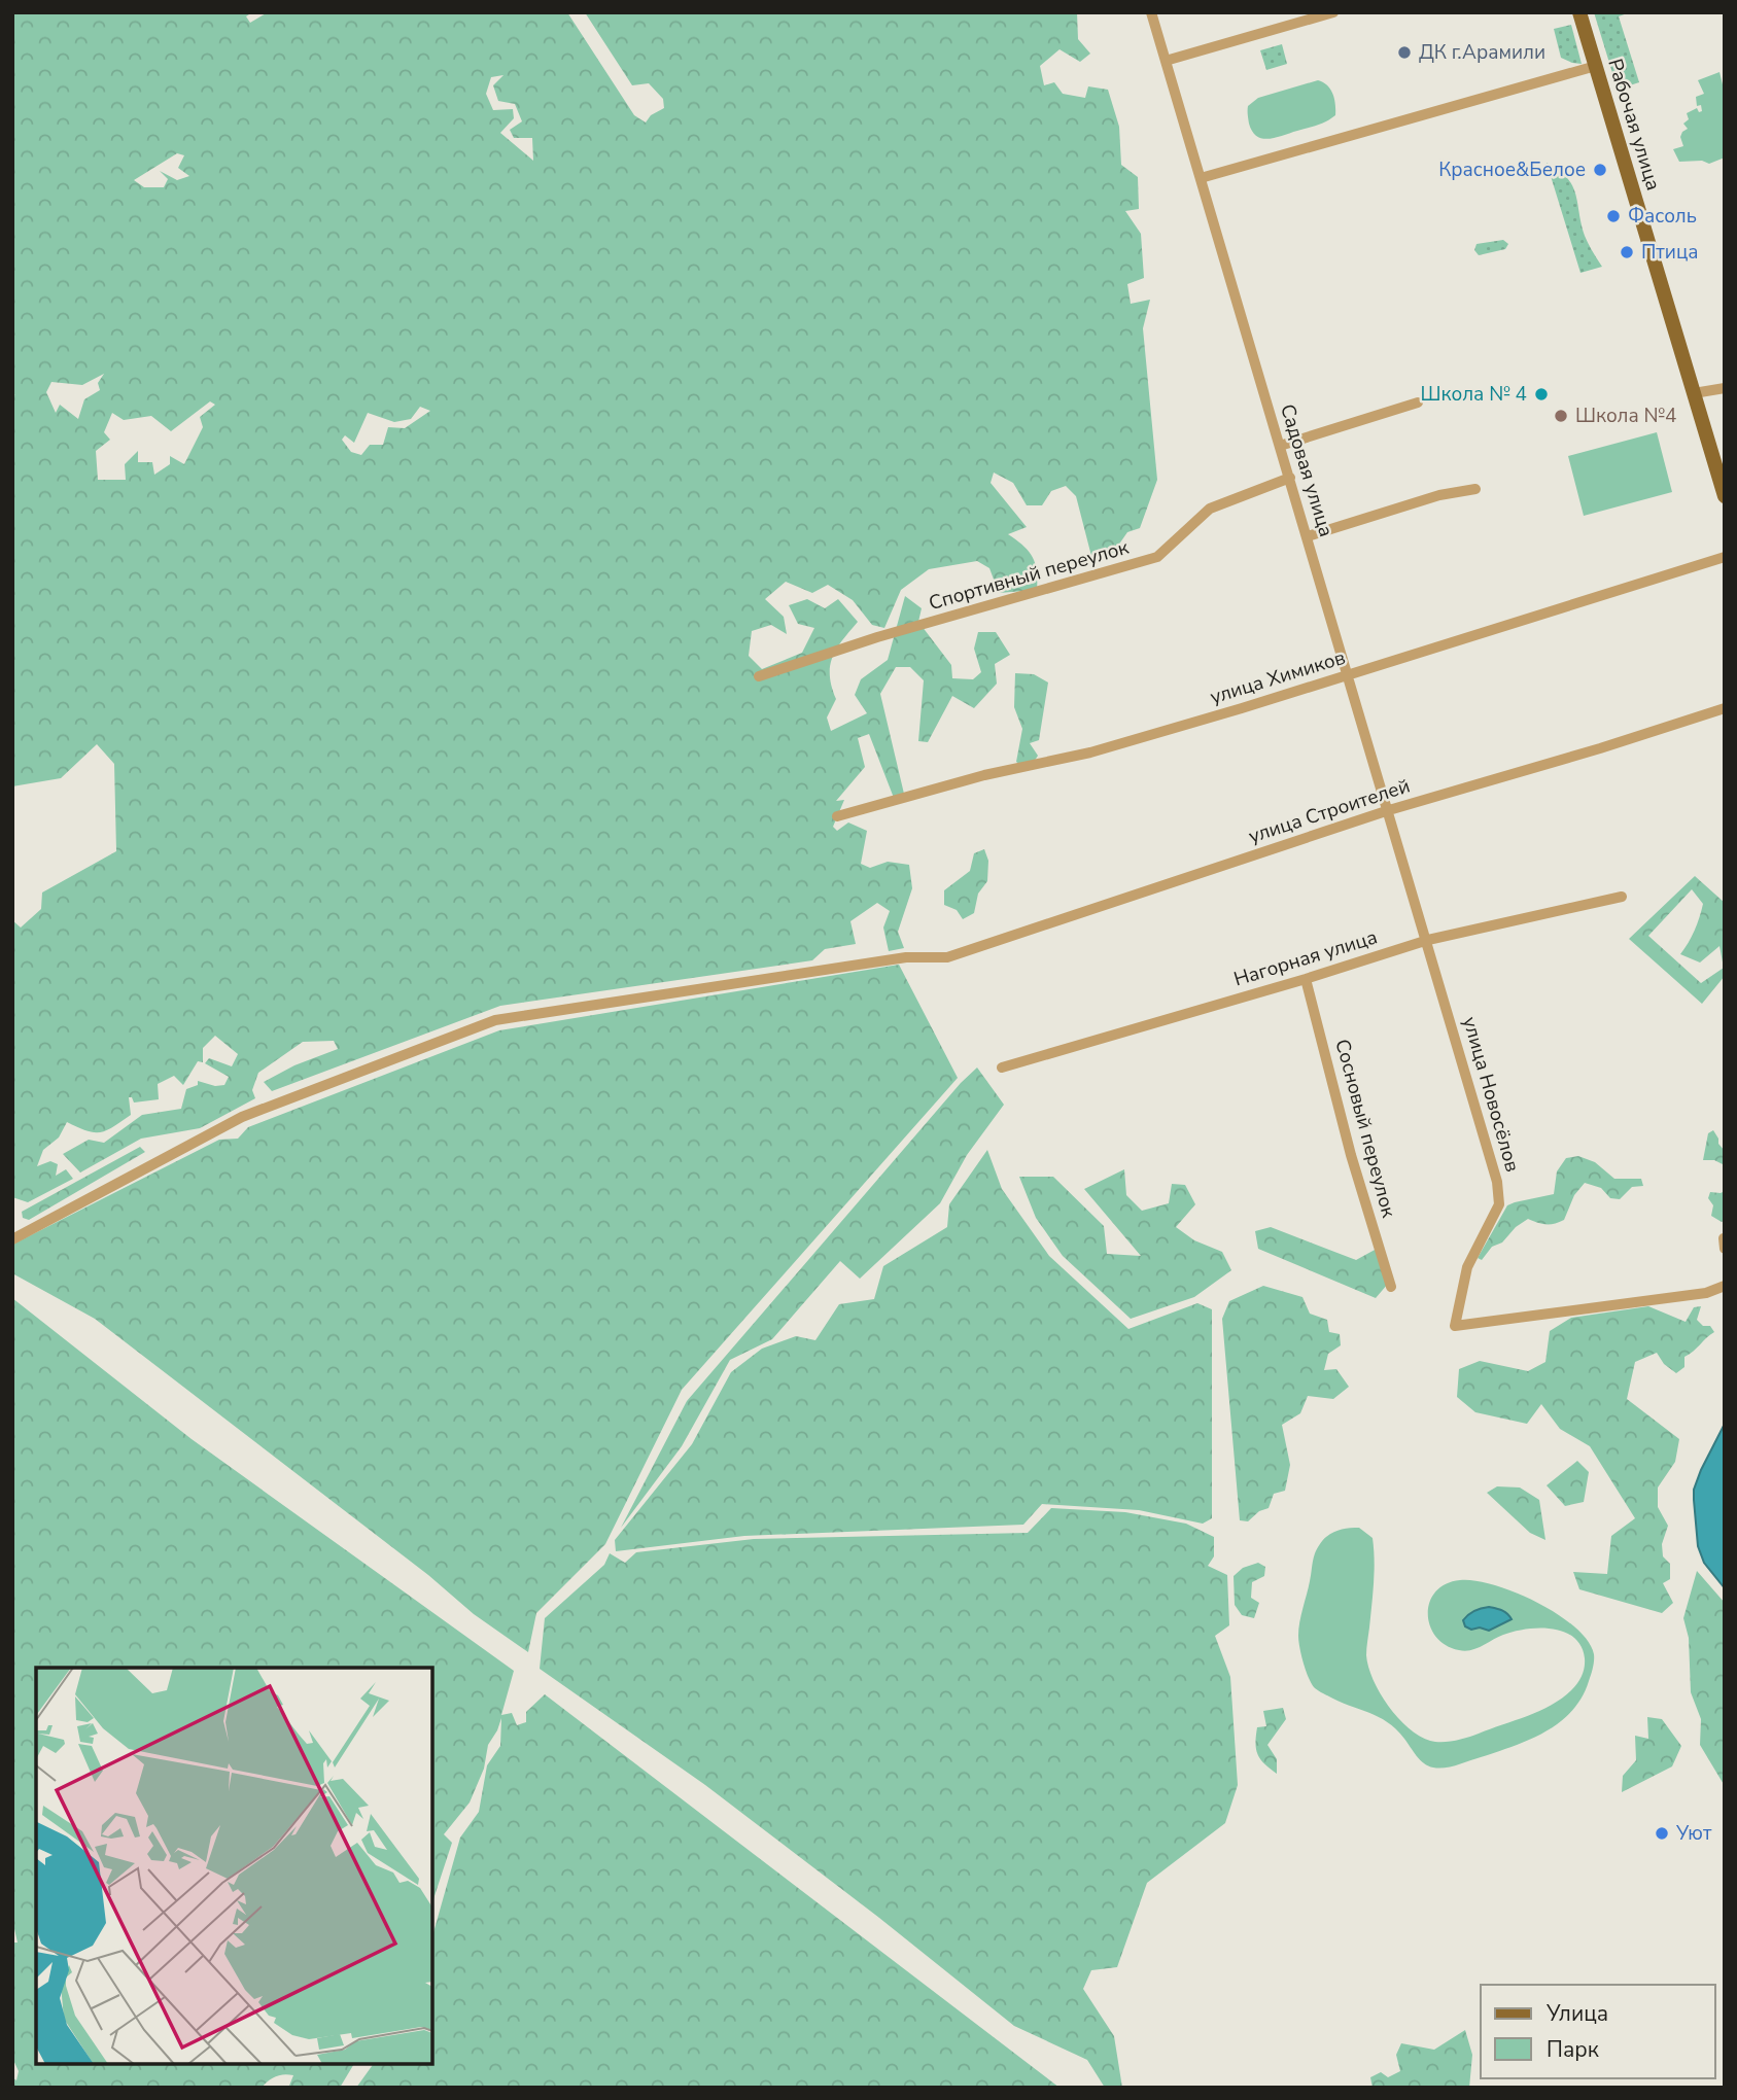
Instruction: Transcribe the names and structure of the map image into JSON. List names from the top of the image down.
{
  "streets": {
    "main road": ["Рабочая улица"],
    "street": [
      "Садовая улица",
      "Спортивный переулок",
      "улица Химиков",
      "улица Строителей",
      "Нагорная улица",
      "улица Новосёлов",
      "Сосновый переулок"
    ]
  },
  "crossings": [
    ["Садовая улица", "Спортивный переулок"],
    ["Садовая улица", "улица Химиков"],
    ["Садовая улица", "улица Строителей"],
    ["Садовая улица", "Нагорная улица"],
    ["Садовая улица", "улица Новосёлов"],
    ["Нагорная улица", "улица Новосёлов"],
    ["Нагорная улица", "Сосновый переулок"]
  ],
  "places": [
    "ДК г.Арамили",
    "Красное&Белое",
    "Фасоль",
    "Птица",
    "Школа № 4",
    "Школа №4",
    "Уют"
  ],
  "legend": ["Улица", "Парк"]
}
